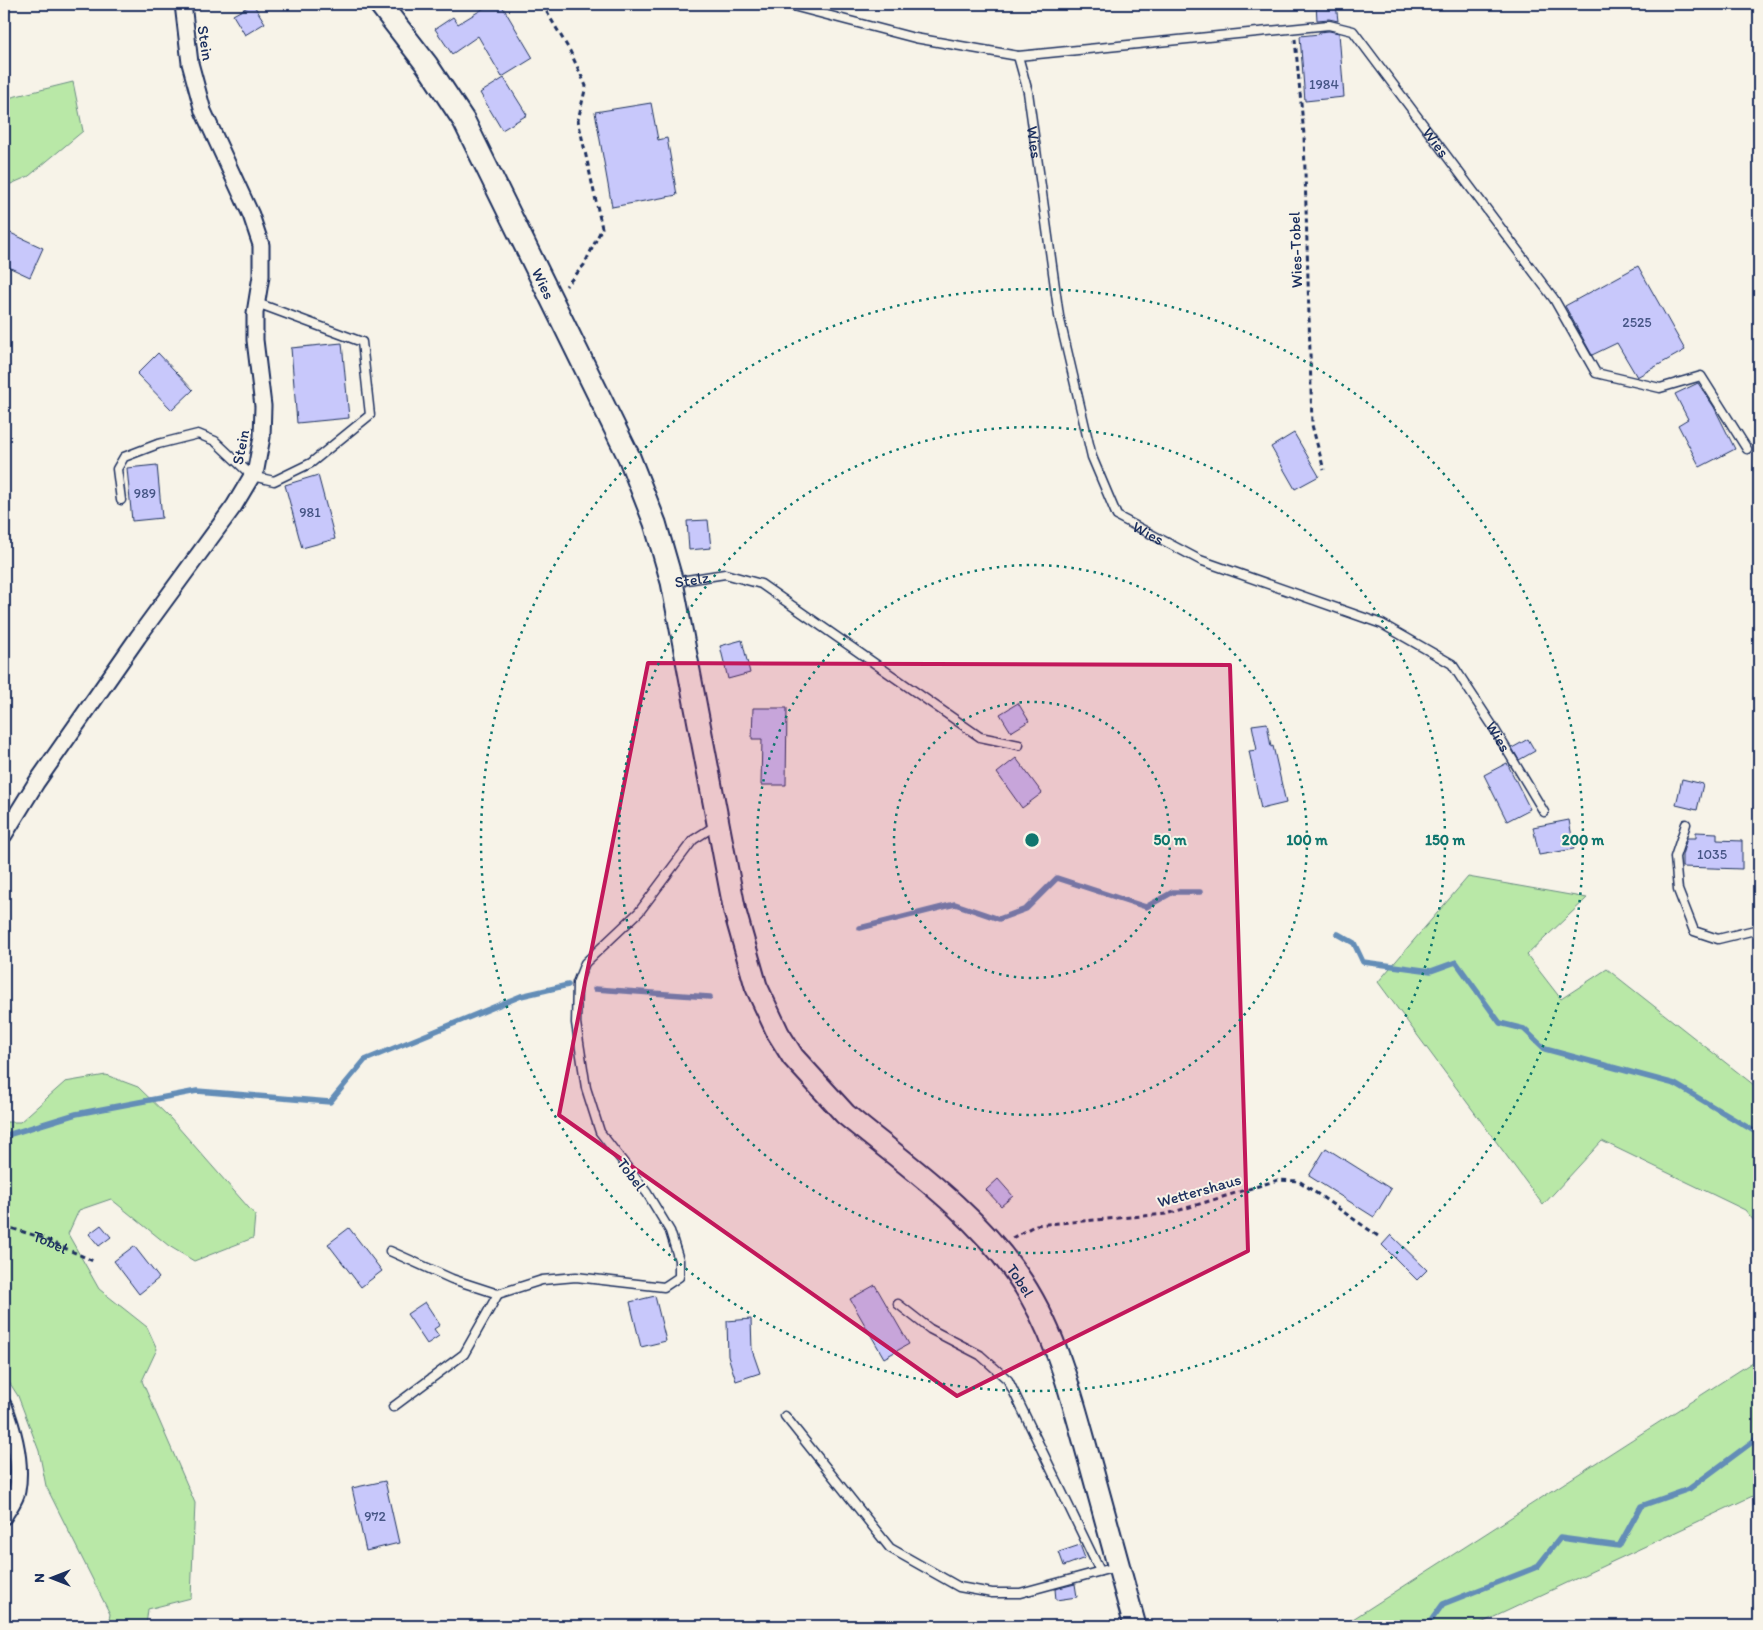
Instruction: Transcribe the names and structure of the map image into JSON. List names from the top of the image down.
{
  "streets": {
    "main road": ["Wies", "Stelz", "Tobel"],
    "street": ["Stein"],
    "path": ["Wies-Tobel", "Wettershaus"]
  },
  "crossings": [
    ["Wies", "Wies-Tobel"],
    ["Wies", "Stelz"],
    ["Stelz", "Tobel"]
  ],
  "house_numbers": [
    "1984",
    "2525",
    "989",
    "981",
    "1035",
    "972"
  ],
  "north": "left",
  "rings": [
    "50 m",
    "100 m",
    "150 m",
    "200 m"
  ]
}
